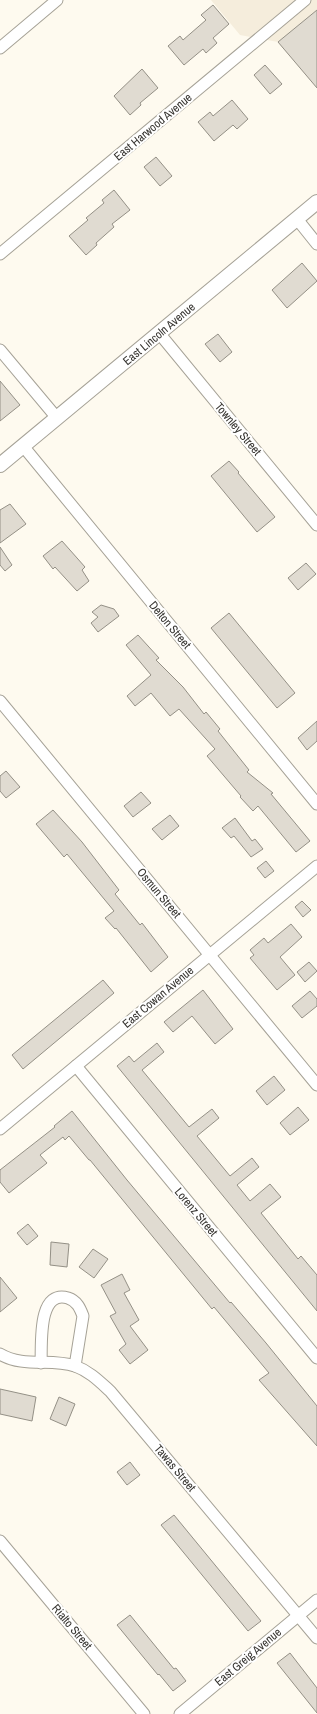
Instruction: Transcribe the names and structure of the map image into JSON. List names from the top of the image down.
{
  "streets": {
    "street": [
      "East Harwood Avenue",
      "East Lincoln Avenue",
      "Townley Street",
      "Delton Street",
      "Osmun Street",
      "East Cowan Avenue",
      "Lorenz Street",
      "Tawas Street",
      "Rialto Street",
      "East Greig Avenue"
    ]
  },
  "crossings": [
    ["East Lincoln Avenue", "Townley Street"],
    ["East Lincoln Avenue", "Delton Street"],
    ["Osmun Street", "East Cowan Avenue"],
    ["East Cowan Avenue", "Lorenz Street"],
    ["Tawas Street", "East Greig Avenue"]
  ]
}
